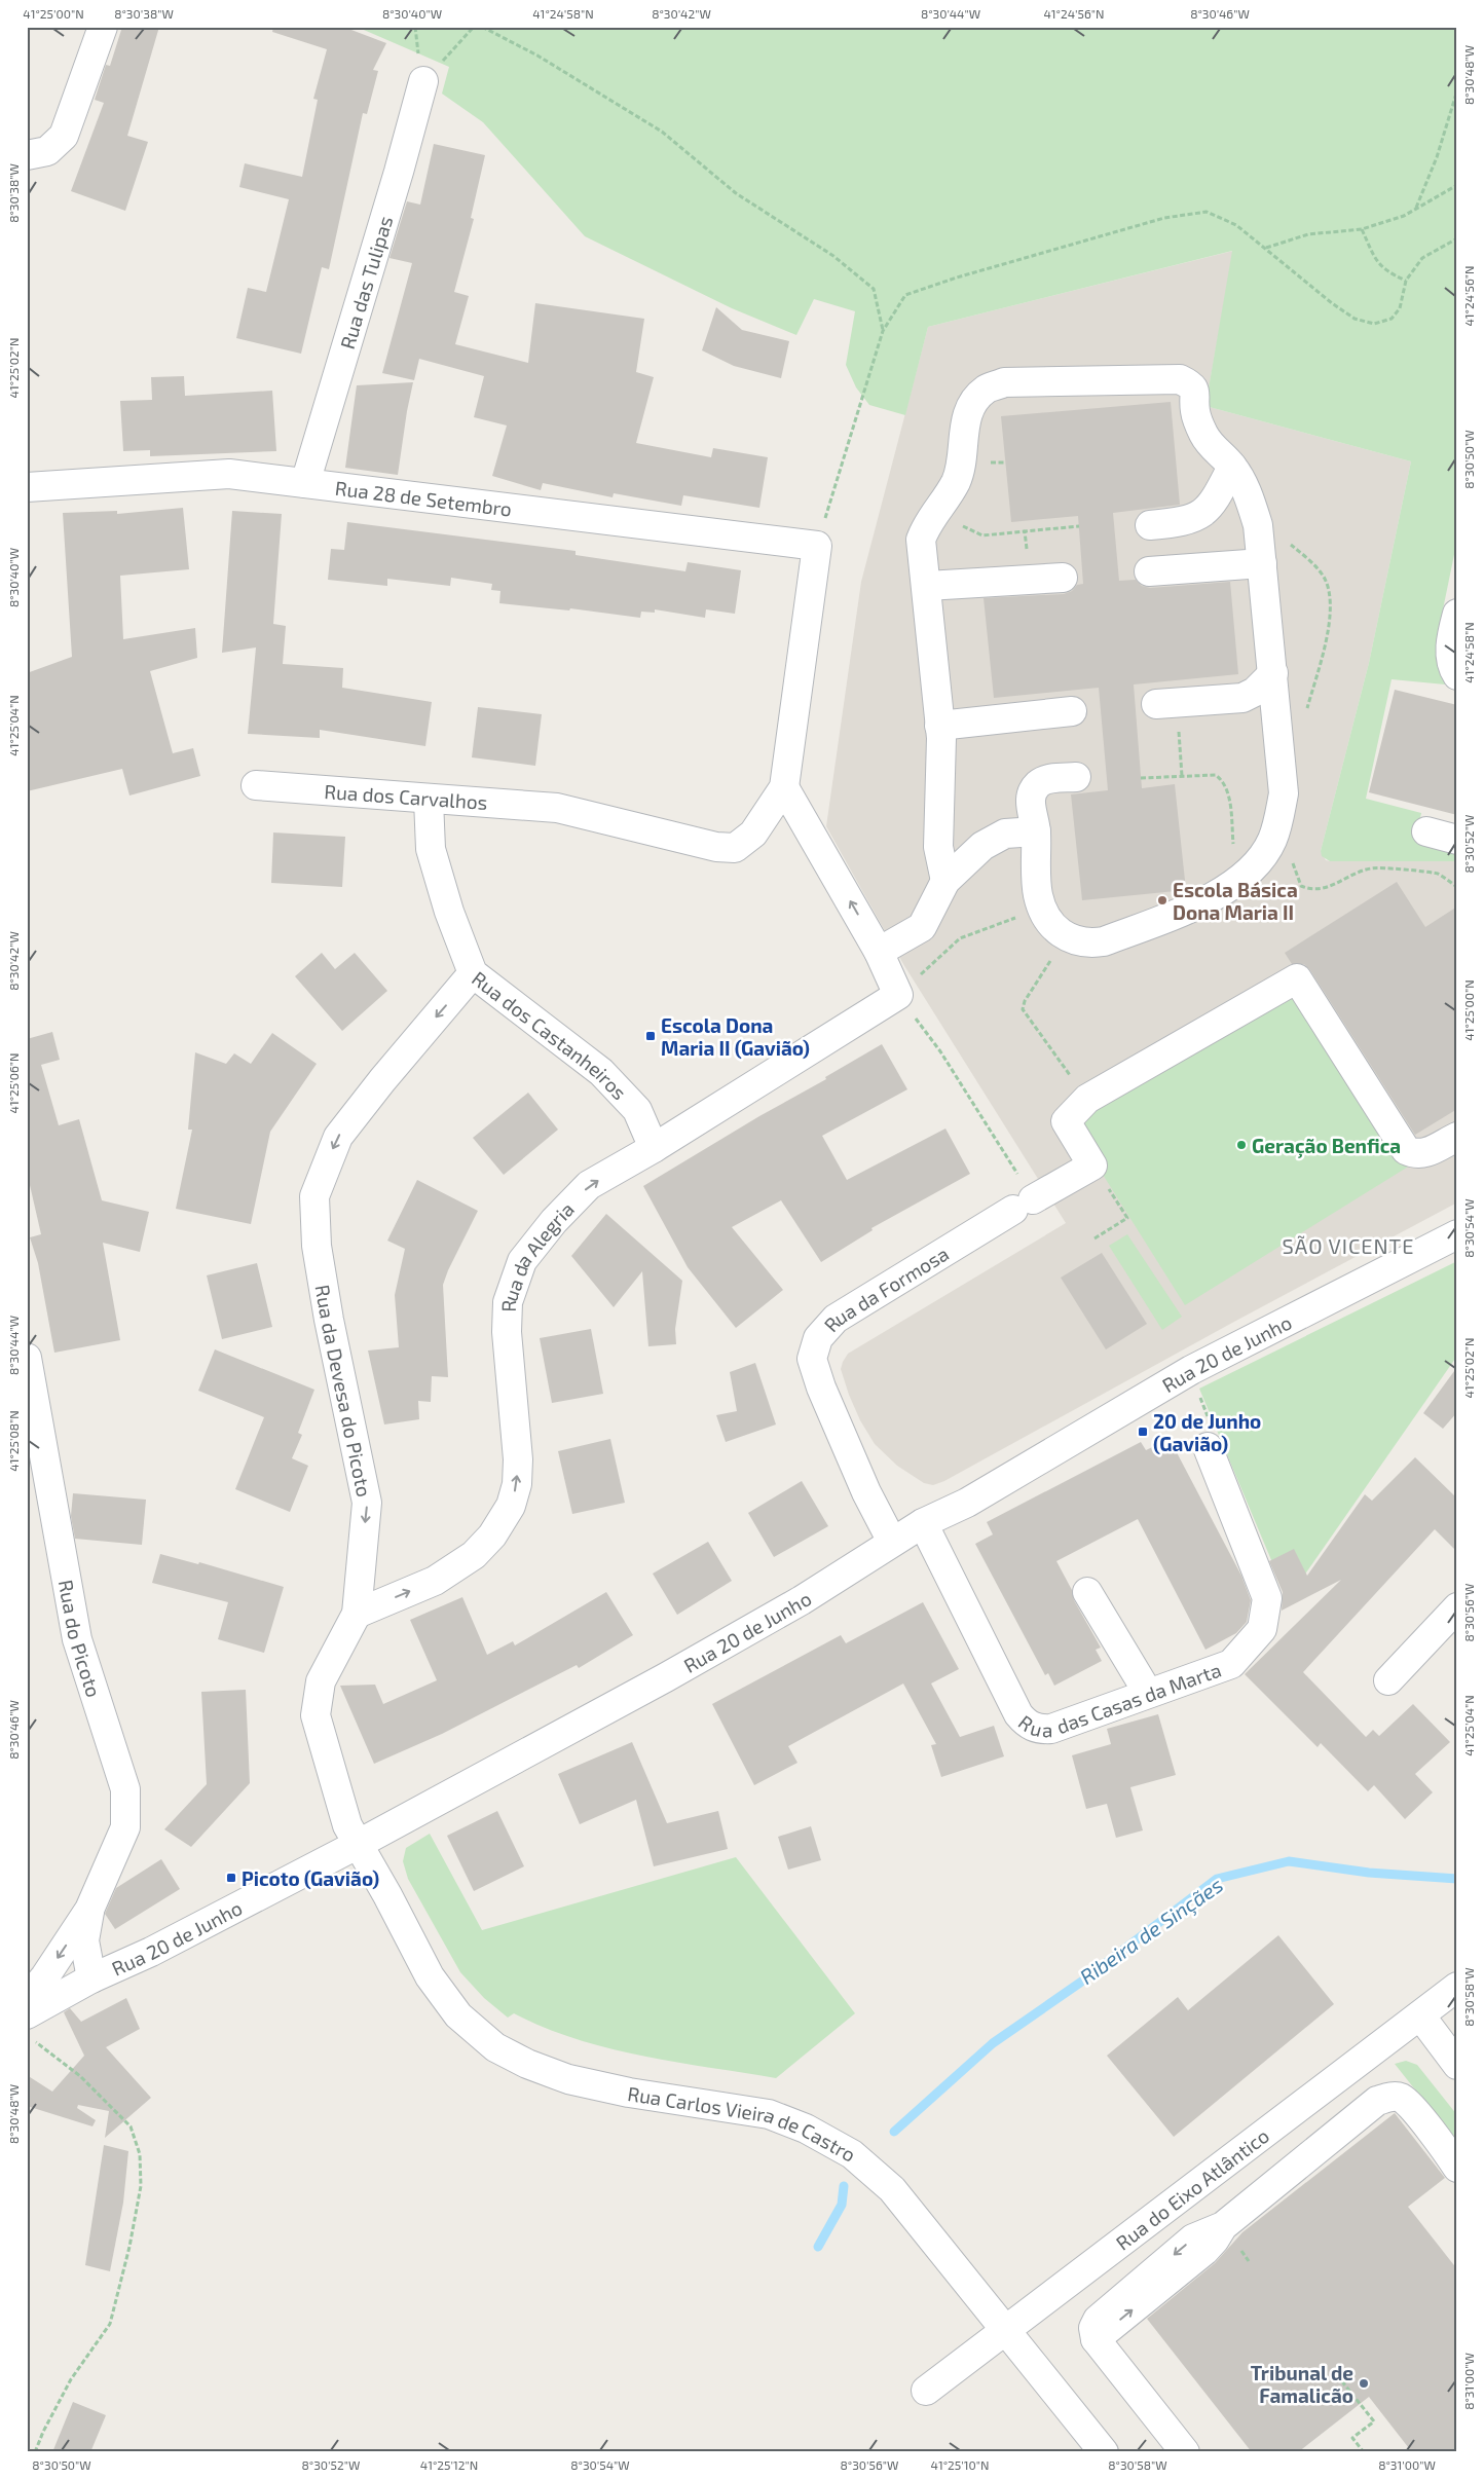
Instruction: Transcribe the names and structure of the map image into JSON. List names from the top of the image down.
{
  "streets": {
    "street": [
      "Rua das Tulipas",
      "Rua 28 de Setembro",
      "Rua dos Carvalhos",
      "Rua dos Castanheiros",
      "Rua da Alegria",
      "Rua da Formosa",
      "Rua 20 de Junho",
      "Rua da Devesa do Picoto",
      "Rua do Picoto",
      "Rua das Casas da Marta",
      "Rua Carlos Vieira de Castro",
      "Rua do Eixo Atlântico"
    ]
  },
  "crossings": [
    ["Rua das Tulipas", "Rua 28 de Setembro"],
    ["Rua dos Carvalhos", "Rua dos Castanheiros"],
    ["Rua dos Castanheiros", "Rua da Alegria"],
    ["Rua dos Castanheiros", "Rua da Devesa do Picoto"],
    ["Rua da Alegria", "Rua da Devesa do Picoto"],
    ["Rua da Formosa", "Rua 20 de Junho"],
    ["Rua 20 de Junho", "Rua da Devesa do Picoto"],
    ["Rua 20 de Junho", "Rua do Picoto"],
    ["Rua 20 de Junho", "Rua das Casas da Marta"],
    ["Rua 20 de Junho", "Rua Carlos Vieira de Castro"],
    ["Rua da Devesa do Picoto", "Rua Carlos Vieira de Castro"],
    ["Rua Carlos Vieira de Castro", "Rua do Eixo Atlântico"]
  ],
  "one_way": ["Rua da Alegria", "Rua da Devesa do Picoto"],
  "districts": ["SÃO VICENTE"],
  "water": ["Ribeira de Sinçães"],
  "places": {
    "other": ["Escola Básica Dona Maria II", "Geração Benfica", "Tribunal de Famalicão"],
    "transit": ["Escola Dona Maria II (Gavião)", "20 de Junho (Gavião)", "Picoto (Gavião)"]
  },
  "coordinates": [
    "41°25'00\"N",
    "8°30'38\"W",
    "8°30'40\"W",
    "41°24'58\"N",
    "8°30'42\"W",
    "8°30'44\"W",
    "41°24'56\"N",
    "8°30'46\"W",
    "8°30'48\"W",
    "41°25'02\"N",
    "8°30'50\"W",
    "41°25'04\"N",
    "8°30'52\"W",
    "41°25'06\"N",
    "8°30'54\"W",
    "41°25'08\"N",
    "8°30'56\"W",
    "8°30'58\"W",
    "8°31'00\"W",
    "41°25'12\"N",
    "41°25'10\"N"
  ]
}
